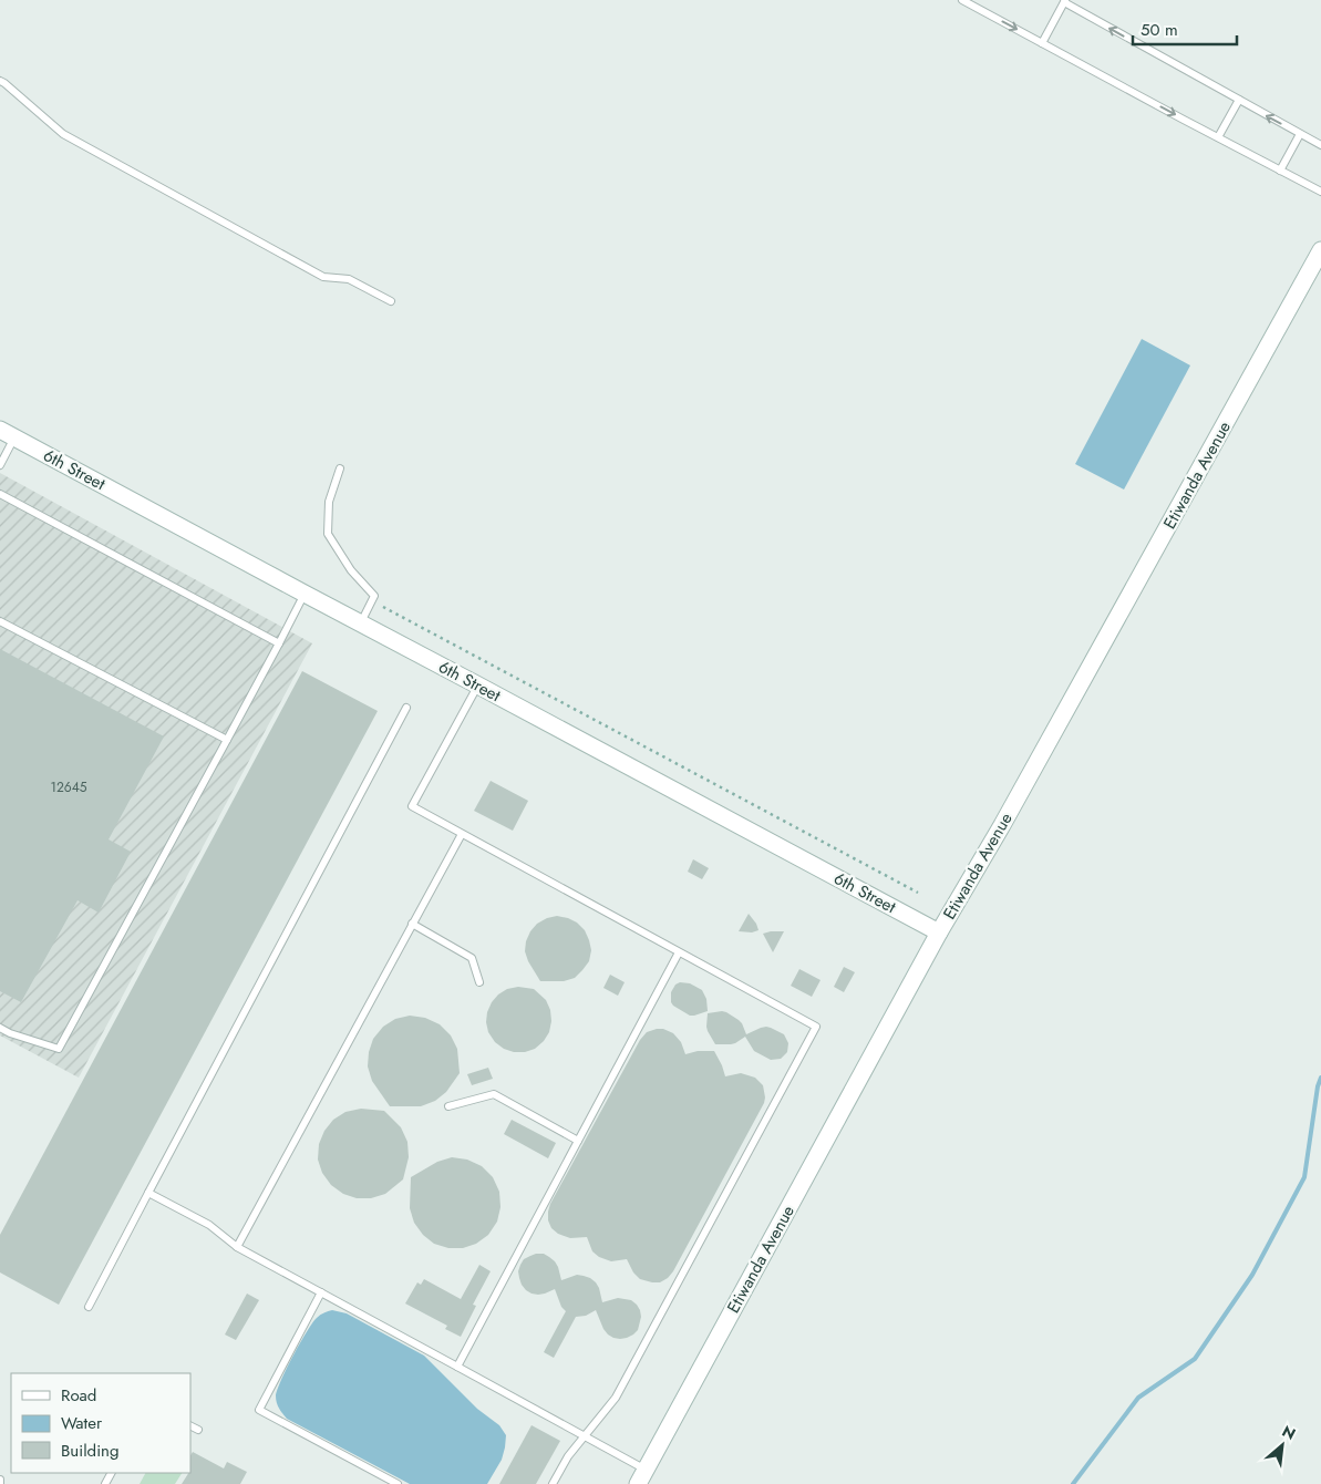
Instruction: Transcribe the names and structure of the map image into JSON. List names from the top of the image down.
{
  "streets": {
    "main road": ["6th Street", "Etiwanda Avenue"]
  },
  "crossings": [
    ["6th Street", "Etiwanda Avenue"]
  ],
  "house_numbers": ["12645"],
  "legend": ["Road", "Water", "Building"],
  "scale_bar": "50 m",
  "north": "top right"
}
